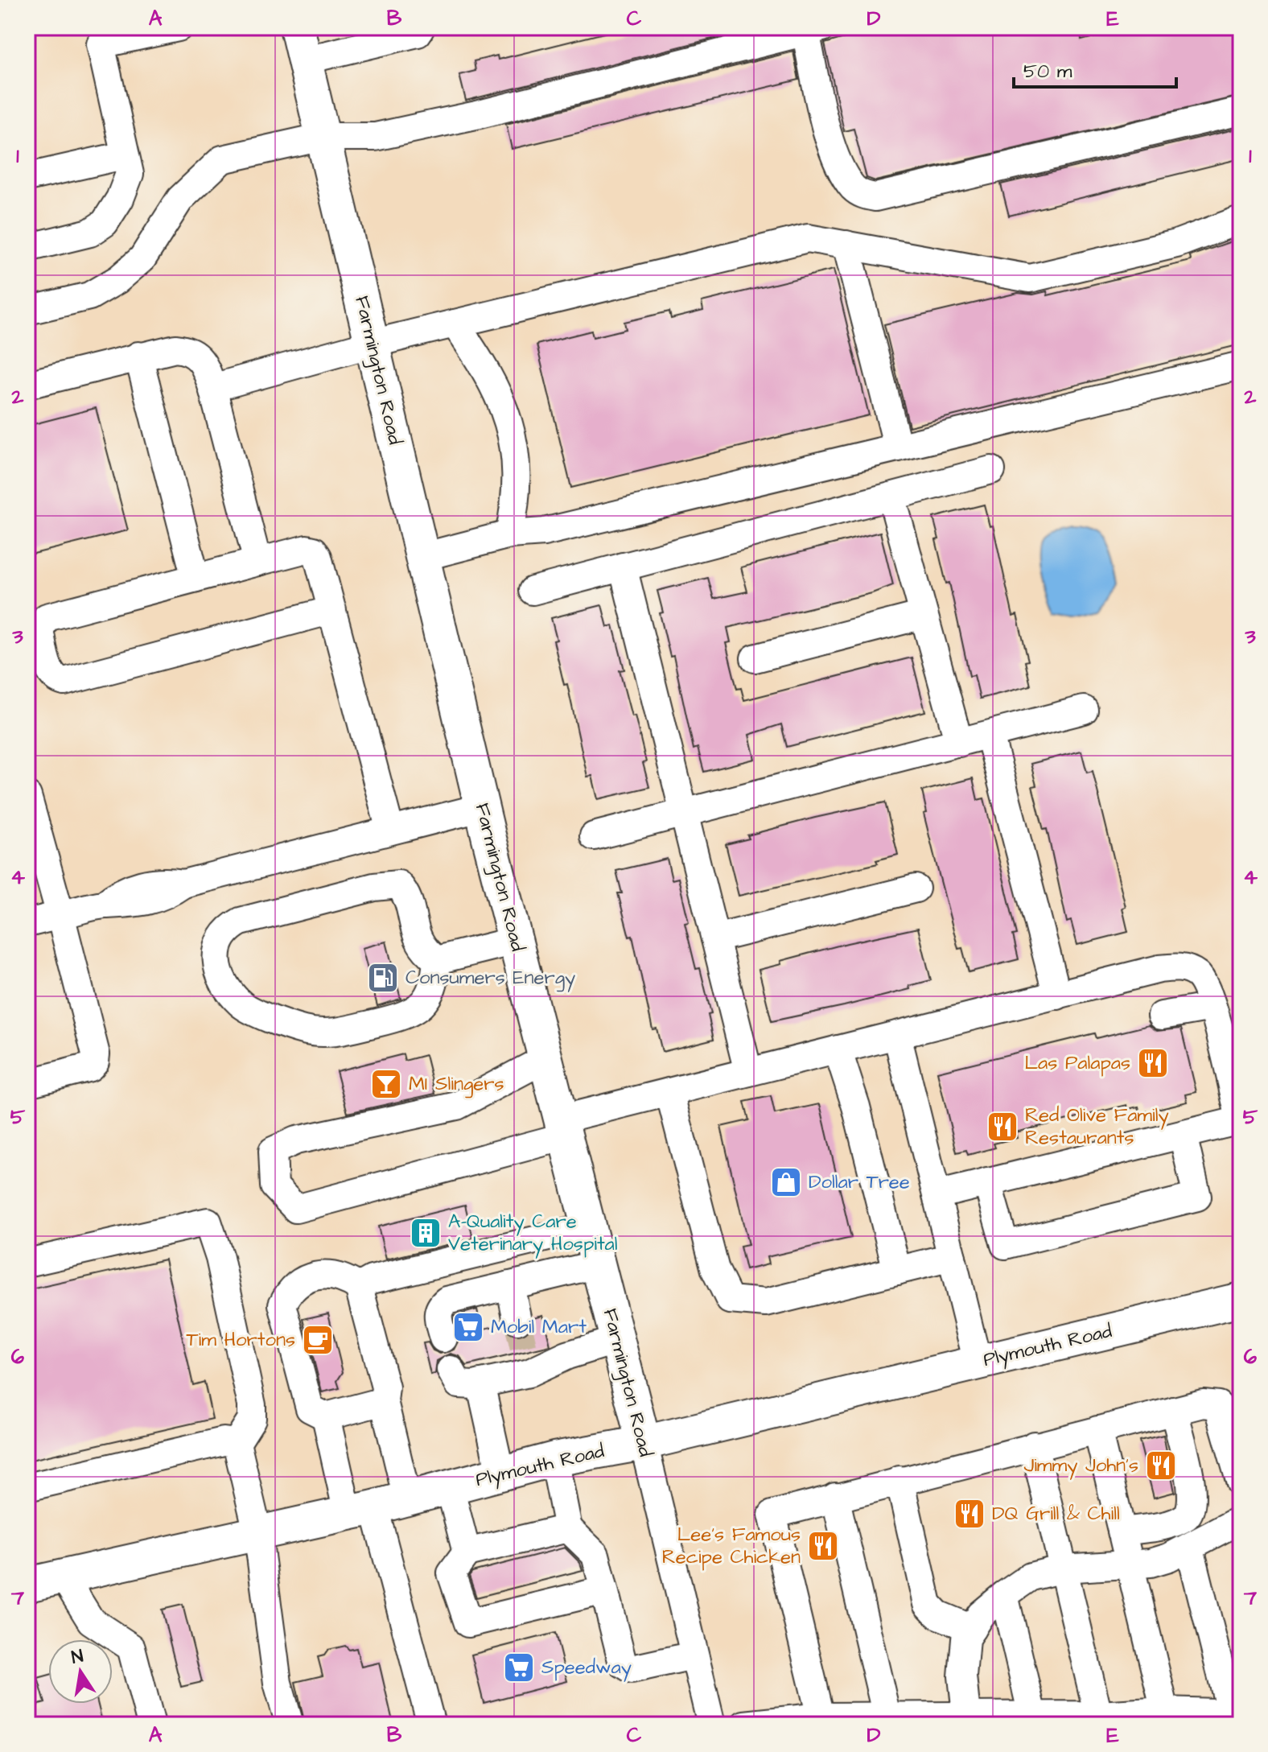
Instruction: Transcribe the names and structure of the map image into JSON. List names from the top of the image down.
{
  "streets": {
    "main road": ["Farmington Road", "Plymouth Road"]
  },
  "crossings": [
    ["Farmington Road", "Plymouth Road"]
  ],
  "places": {
    "fuel station": ["Consumers Energy"],
    "restaurant": [
      "Las Palapas",
      "Red Olive Family Restaurants",
      "Jimmy John's",
      "DQ Grill & Chill",
      "Lee's Famous Recipe Chicken"
    ],
    "bar": ["MI Slingers"],
    "shop": ["Dollar Tree"],
    "building": ["A-Quality Care Veterinary Hospital"],
    "supermarket": ["Mobil Mart", "Speedway"],
    "cafe": ["Tim Hortons"]
  },
  "scale_bar": "50 m",
  "north": "top",
  "grid": {
    "columns": [
      "A",
      "B",
      "C",
      "D",
      "E"
    ],
    "rows": [
      "1",
      "2",
      "3",
      "4",
      "5",
      "6",
      "7"
    ]
  }
}
